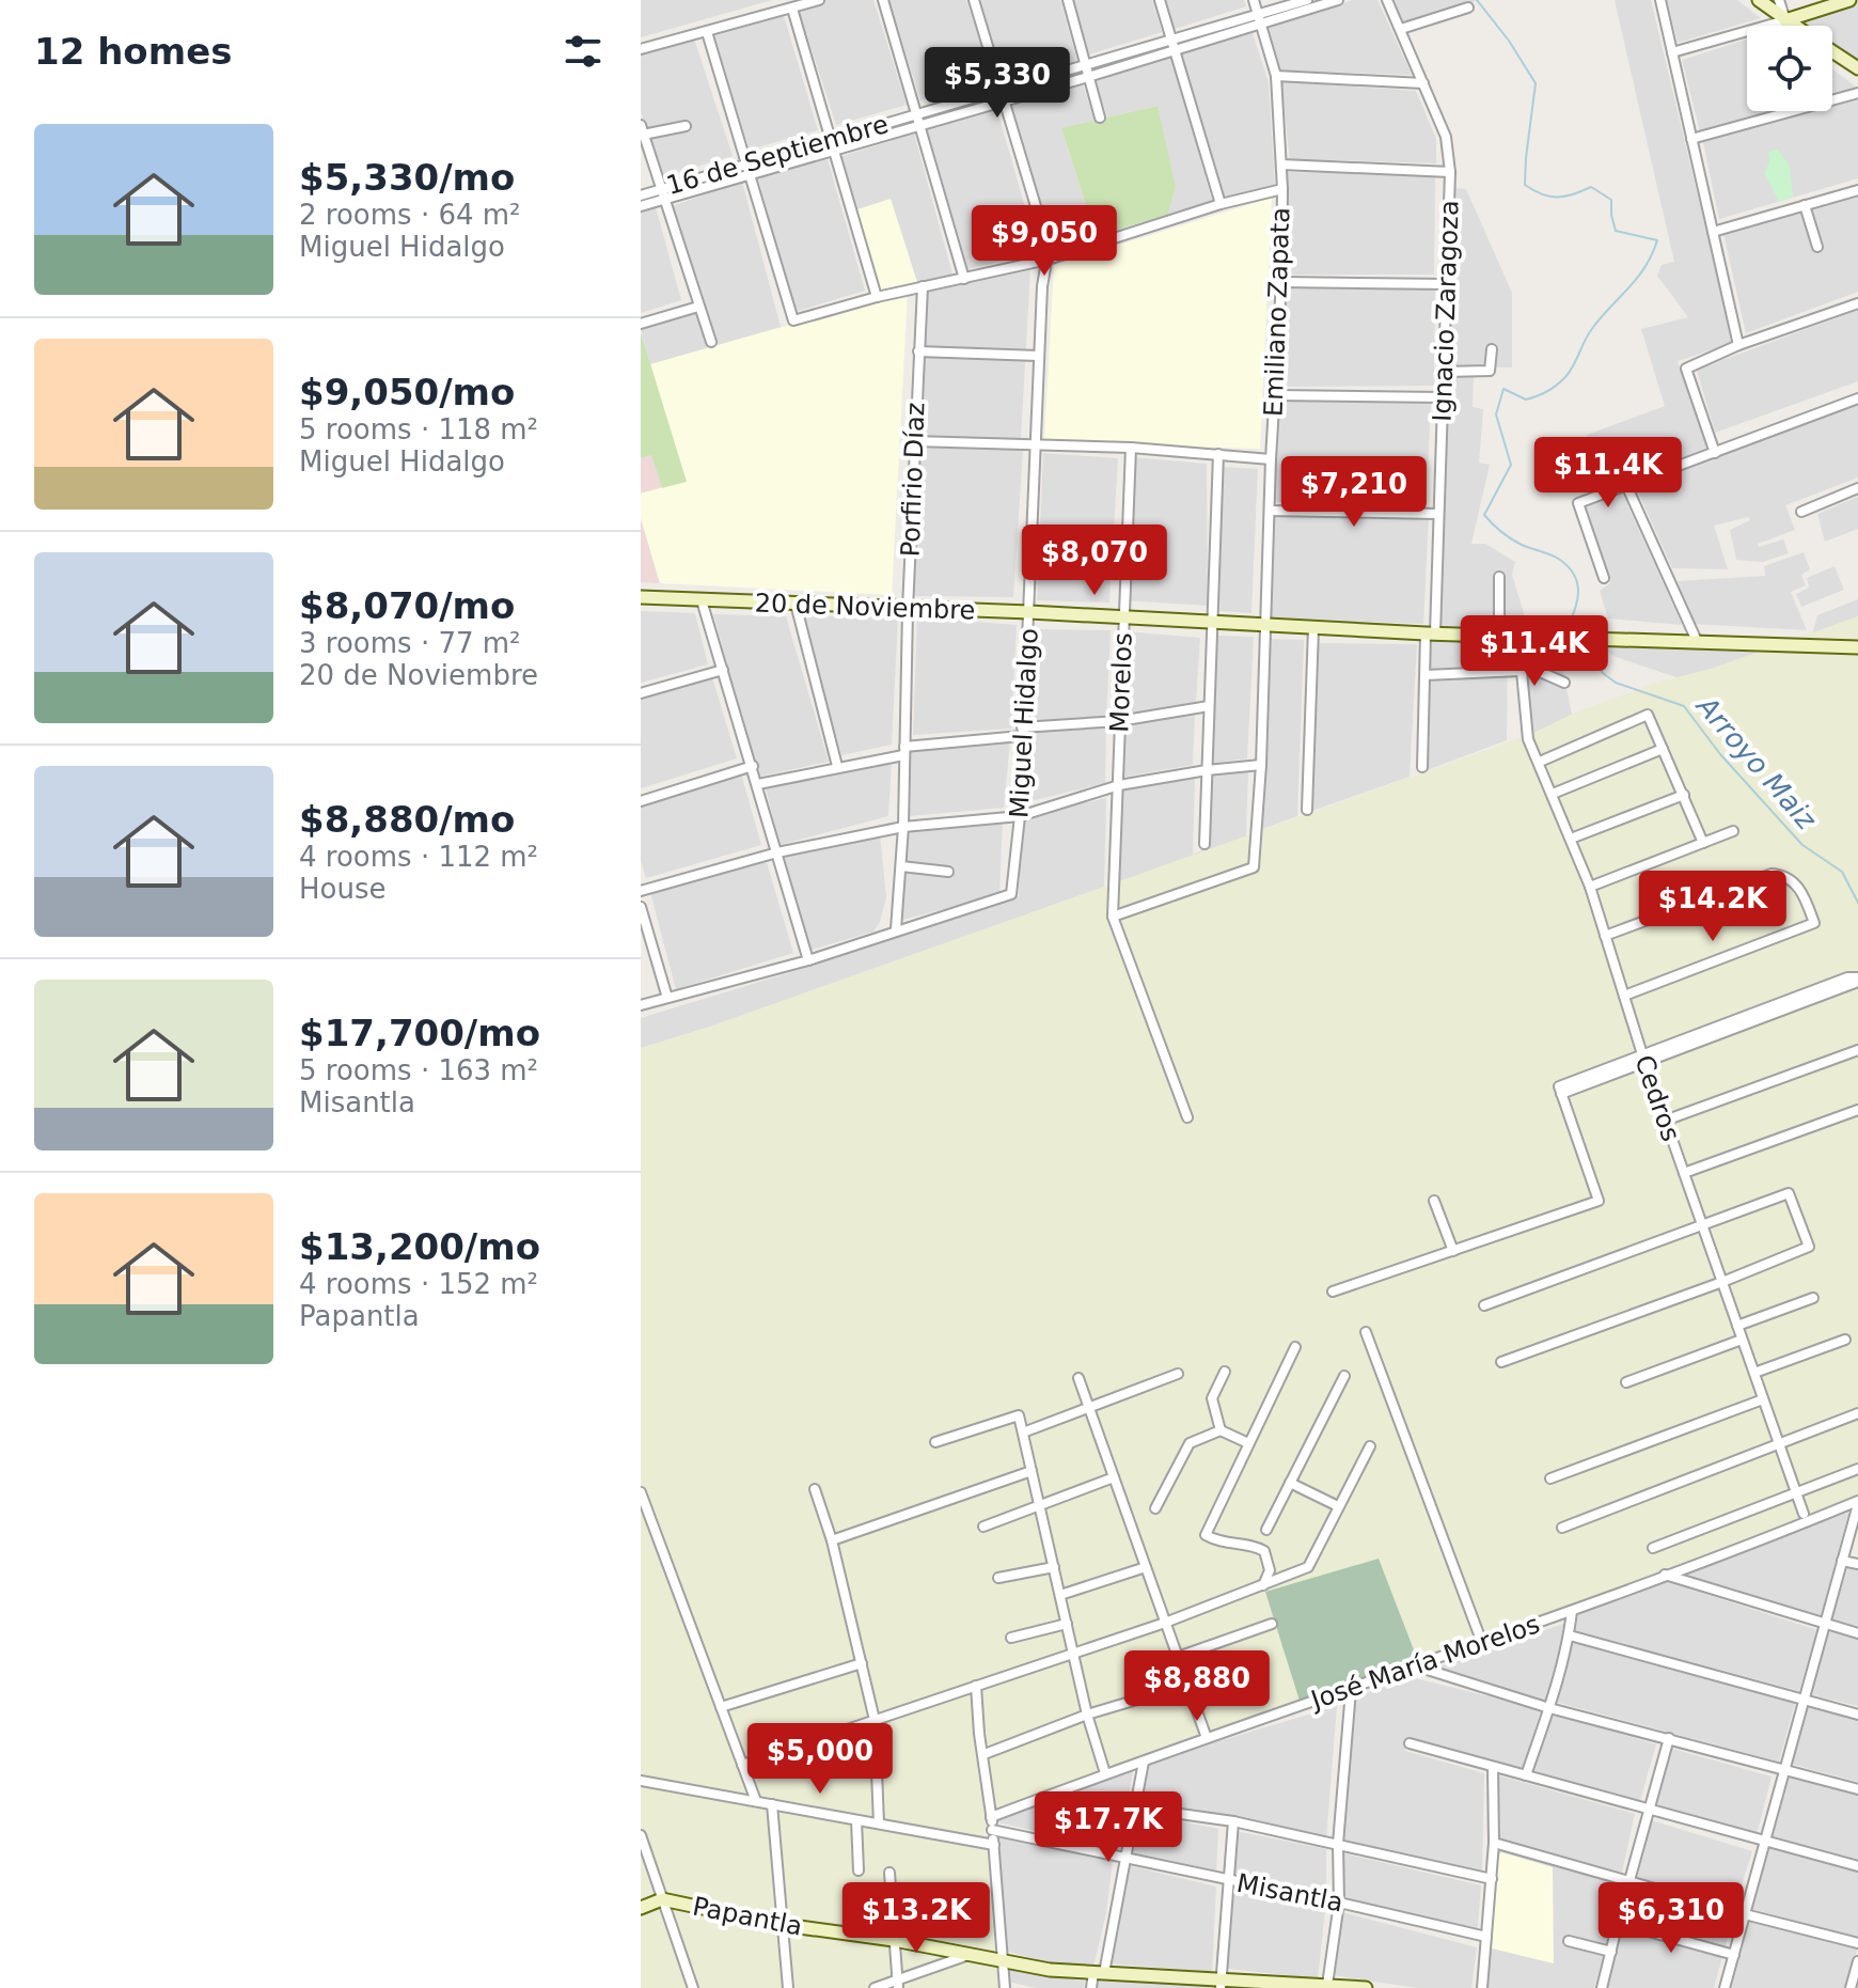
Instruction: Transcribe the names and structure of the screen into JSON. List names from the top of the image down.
{
  "streets": {
    "main road": ["20 de Noviembre", "Papantla"],
    "street": [
      "16 de Septiembre",
      "Ignacio Zaragoza",
      "Emiliano Zapata",
      "Porfirio Díaz",
      "Morelos",
      "Miguel Hidalgo",
      "Cedros",
      "José María Morelos",
      "Misantla"
    ]
  },
  "crossings": [
    ["16 de Septiembre", "Emiliano Zapata"],
    ["16 de Septiembre", "Miguel Hidalgo"],
    ["Ignacio Zaragoza", "20 de Noviembre"],
    ["Emiliano Zapata", "20 de Noviembre"],
    ["Emiliano Zapata", "Morelos"],
    ["Porfirio Díaz", "20 de Noviembre"],
    ["Porfirio Díaz", "Miguel Hidalgo"],
    ["20 de Noviembre", "Morelos"],
    ["20 de Noviembre", "Miguel Hidalgo"],
    ["20 de Noviembre", "Cedros"]
  ],
  "water": ["Arroyo Maiz"],
  "page": {
    "heading": "12 homes",
    "price": [
      "$5,330",
      "$9,050",
      "$11.4K",
      "$7,210",
      "$8,070",
      "$11.4K",
      "$14.2K",
      "$8,880",
      "$5,000",
      "$17.7K",
      "$13.2K",
      "$6,310"
    ],
    "list": [
      {
        "name": "$5,330/mo",
        "note": "2 rooms · 64 m² · Miguel Hidalgo"
      },
      {
        "name": "$9,050/mo",
        "note": "5 rooms · 118 m² · Miguel Hidalgo"
      },
      {
        "name": "$8,070/mo",
        "note": "3 rooms · 77 m² · 20 de Noviembre"
      },
      {
        "name": "$8,880/mo",
        "note": "4 rooms · 112 m² · House"
      },
      {
        "name": "$17,700/mo",
        "note": "5 rooms · 163 m² · Misantla"
      },
      {
        "name": "$13,200/mo",
        "note": "4 rooms · 152 m² · Papantla"
      }
    ]
  }
}
